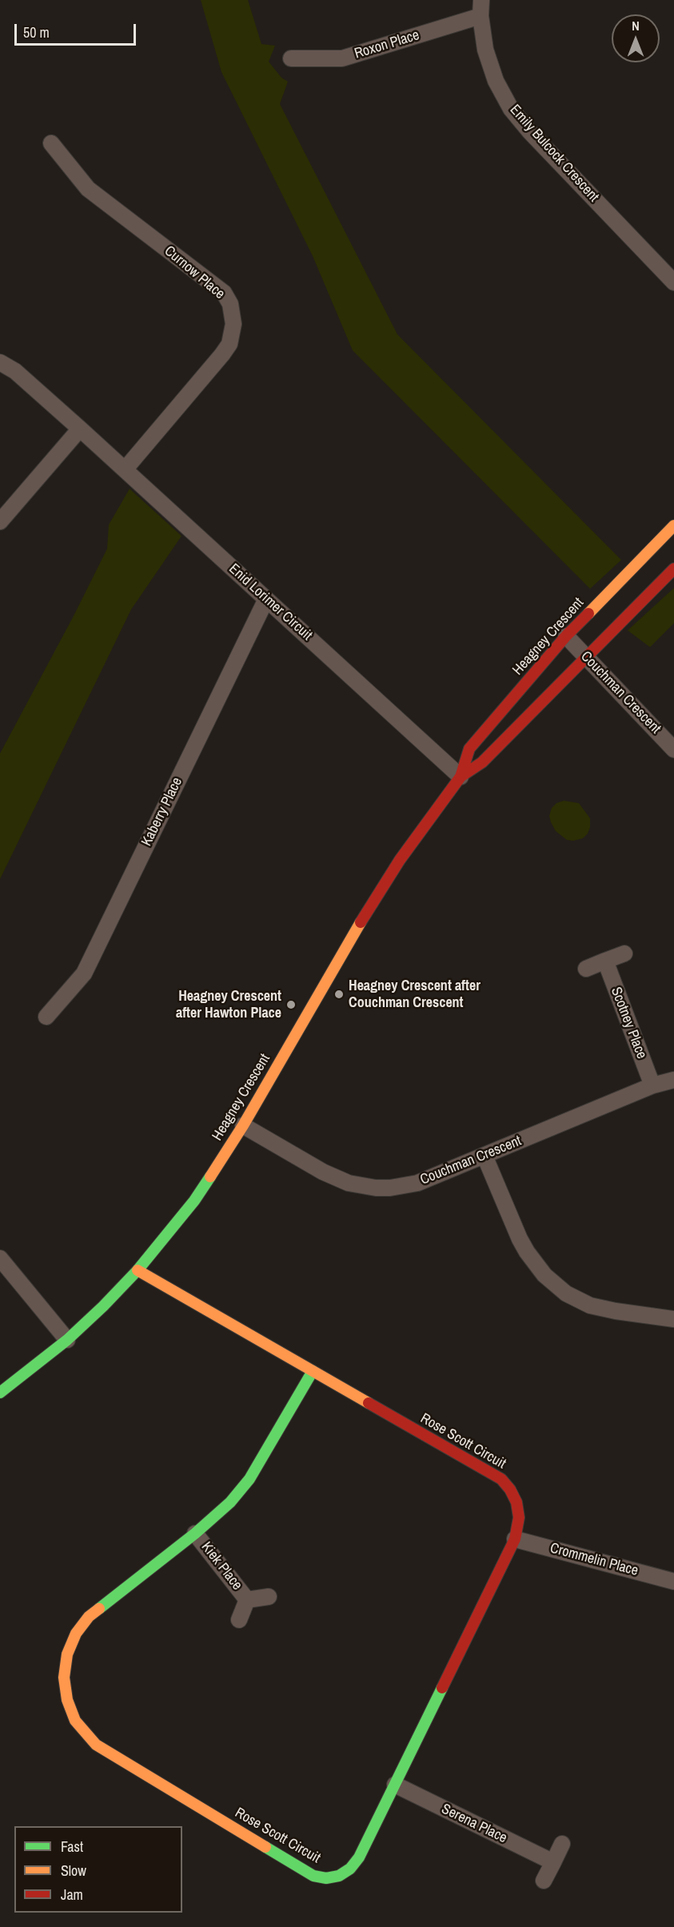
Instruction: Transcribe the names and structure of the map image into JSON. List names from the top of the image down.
{
  "streets": {
    "street": [
      "Roxon Place",
      "Emily Bulcock Crescent",
      "Curnow Place",
      "Enid Lorimer Circuit",
      "Heagney Crescent",
      "Couchman Crescent",
      "Kaberry Place",
      "Scotney Place",
      "Rose Scott Circuit",
      "Crommelin Place",
      "Kiek Place",
      "Serena Place"
    ]
  },
  "crossings": [
    ["Roxon Place", "Emily Bulcock Crescent"],
    ["Curnow Place", "Enid Lorimer Circuit"],
    ["Enid Lorimer Circuit", "Heagney Crescent"],
    ["Enid Lorimer Circuit", "Kaberry Place"],
    ["Heagney Crescent", "Couchman Crescent"],
    ["Heagney Crescent", "Rose Scott Circuit"],
    ["Couchman Crescent", "Scotney Place"],
    ["Rose Scott Circuit", "Crommelin Place"],
    ["Rose Scott Circuit", "Kiek Place"],
    ["Rose Scott Circuit", "Serena Place"]
  ],
  "places": ["Heagney Crescent after Couchman Crescent", "Heagney Crescent after Hawton Place"],
  "legend": ["Fast", "Slow", "Jam"],
  "scale_bar": "50 m",
  "north": "top"
}
